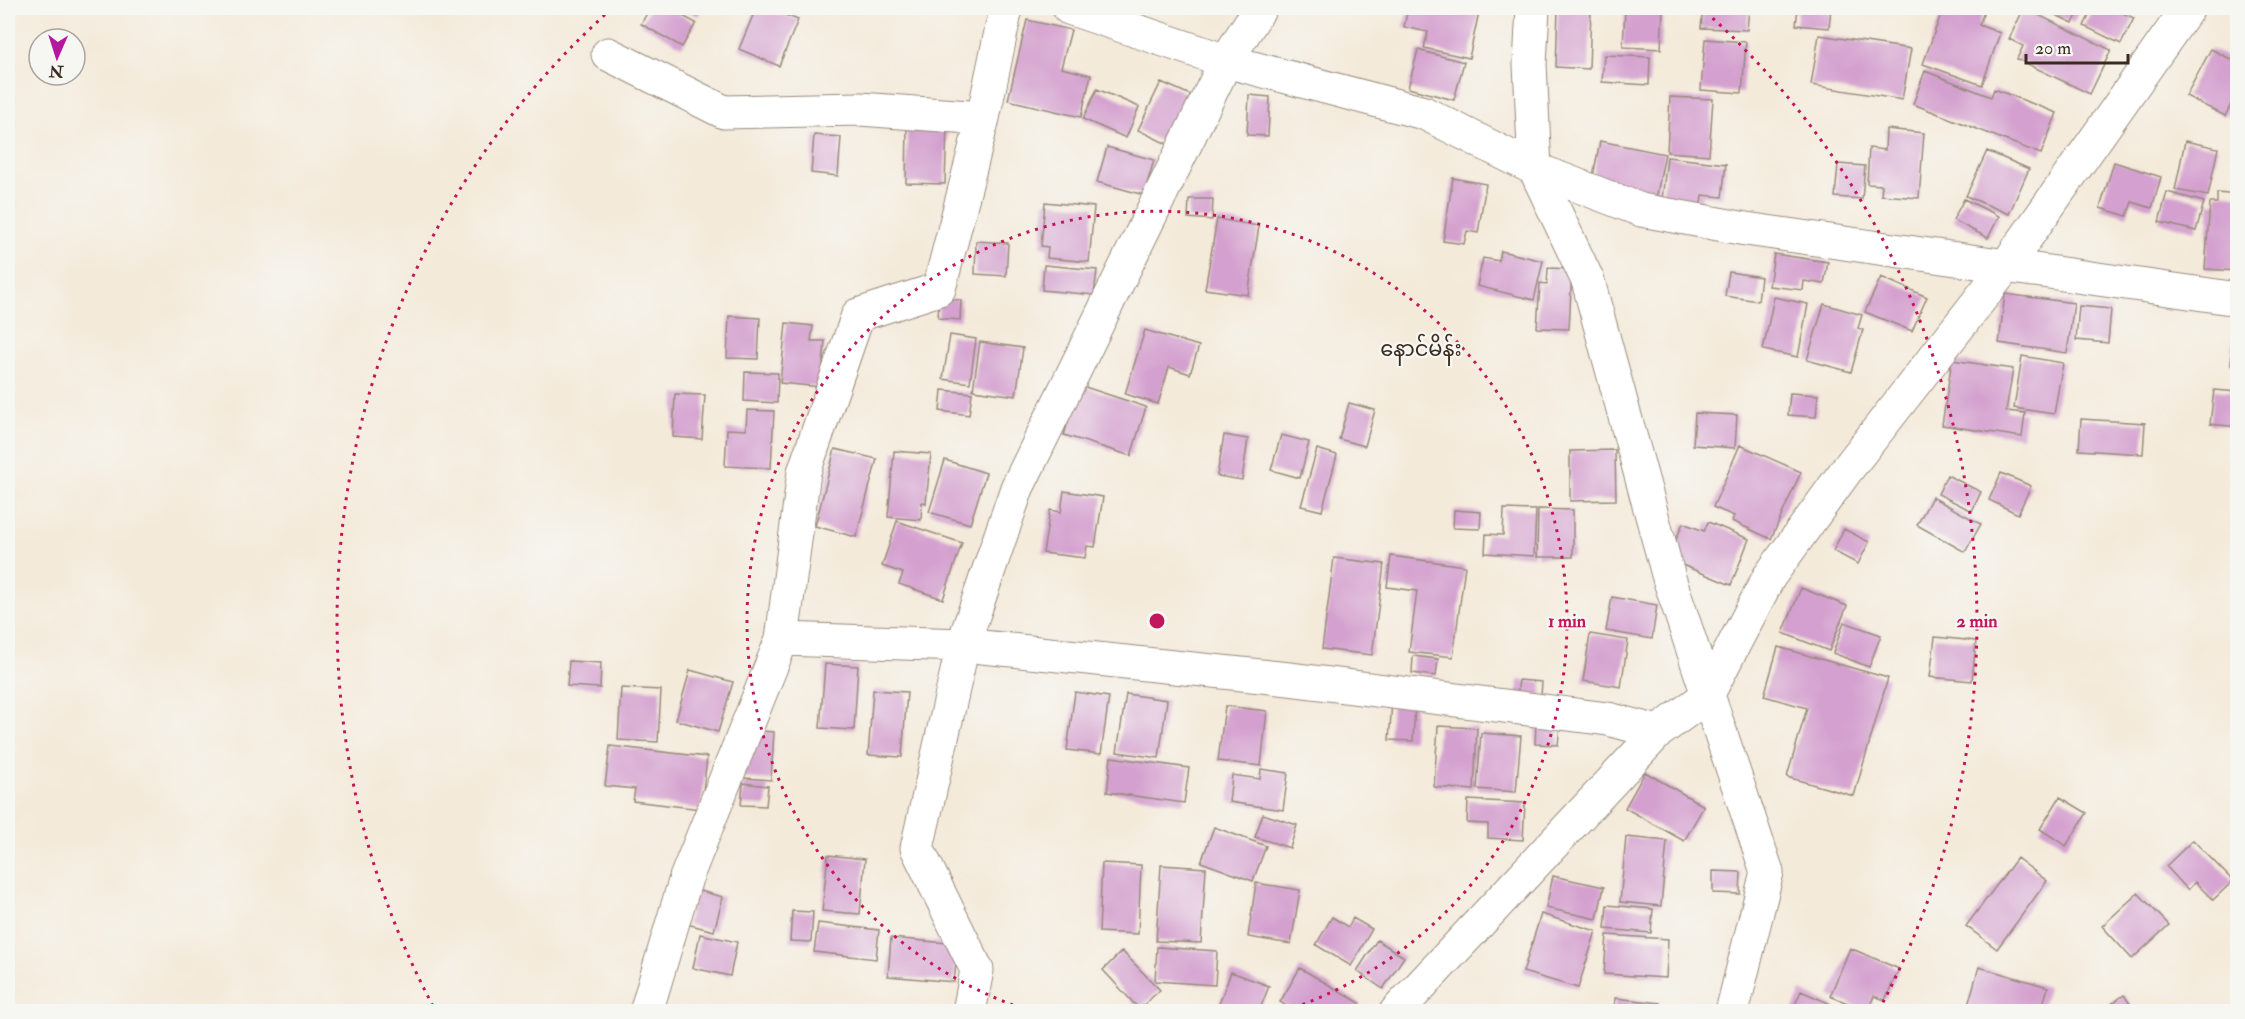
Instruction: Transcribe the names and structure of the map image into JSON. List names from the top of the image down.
{
  "districts": ["နောင်မိန်း"],
  "scale_bar": "20 m",
  "north": "bottom",
  "rings": ["1 min", "2 min"]
}
